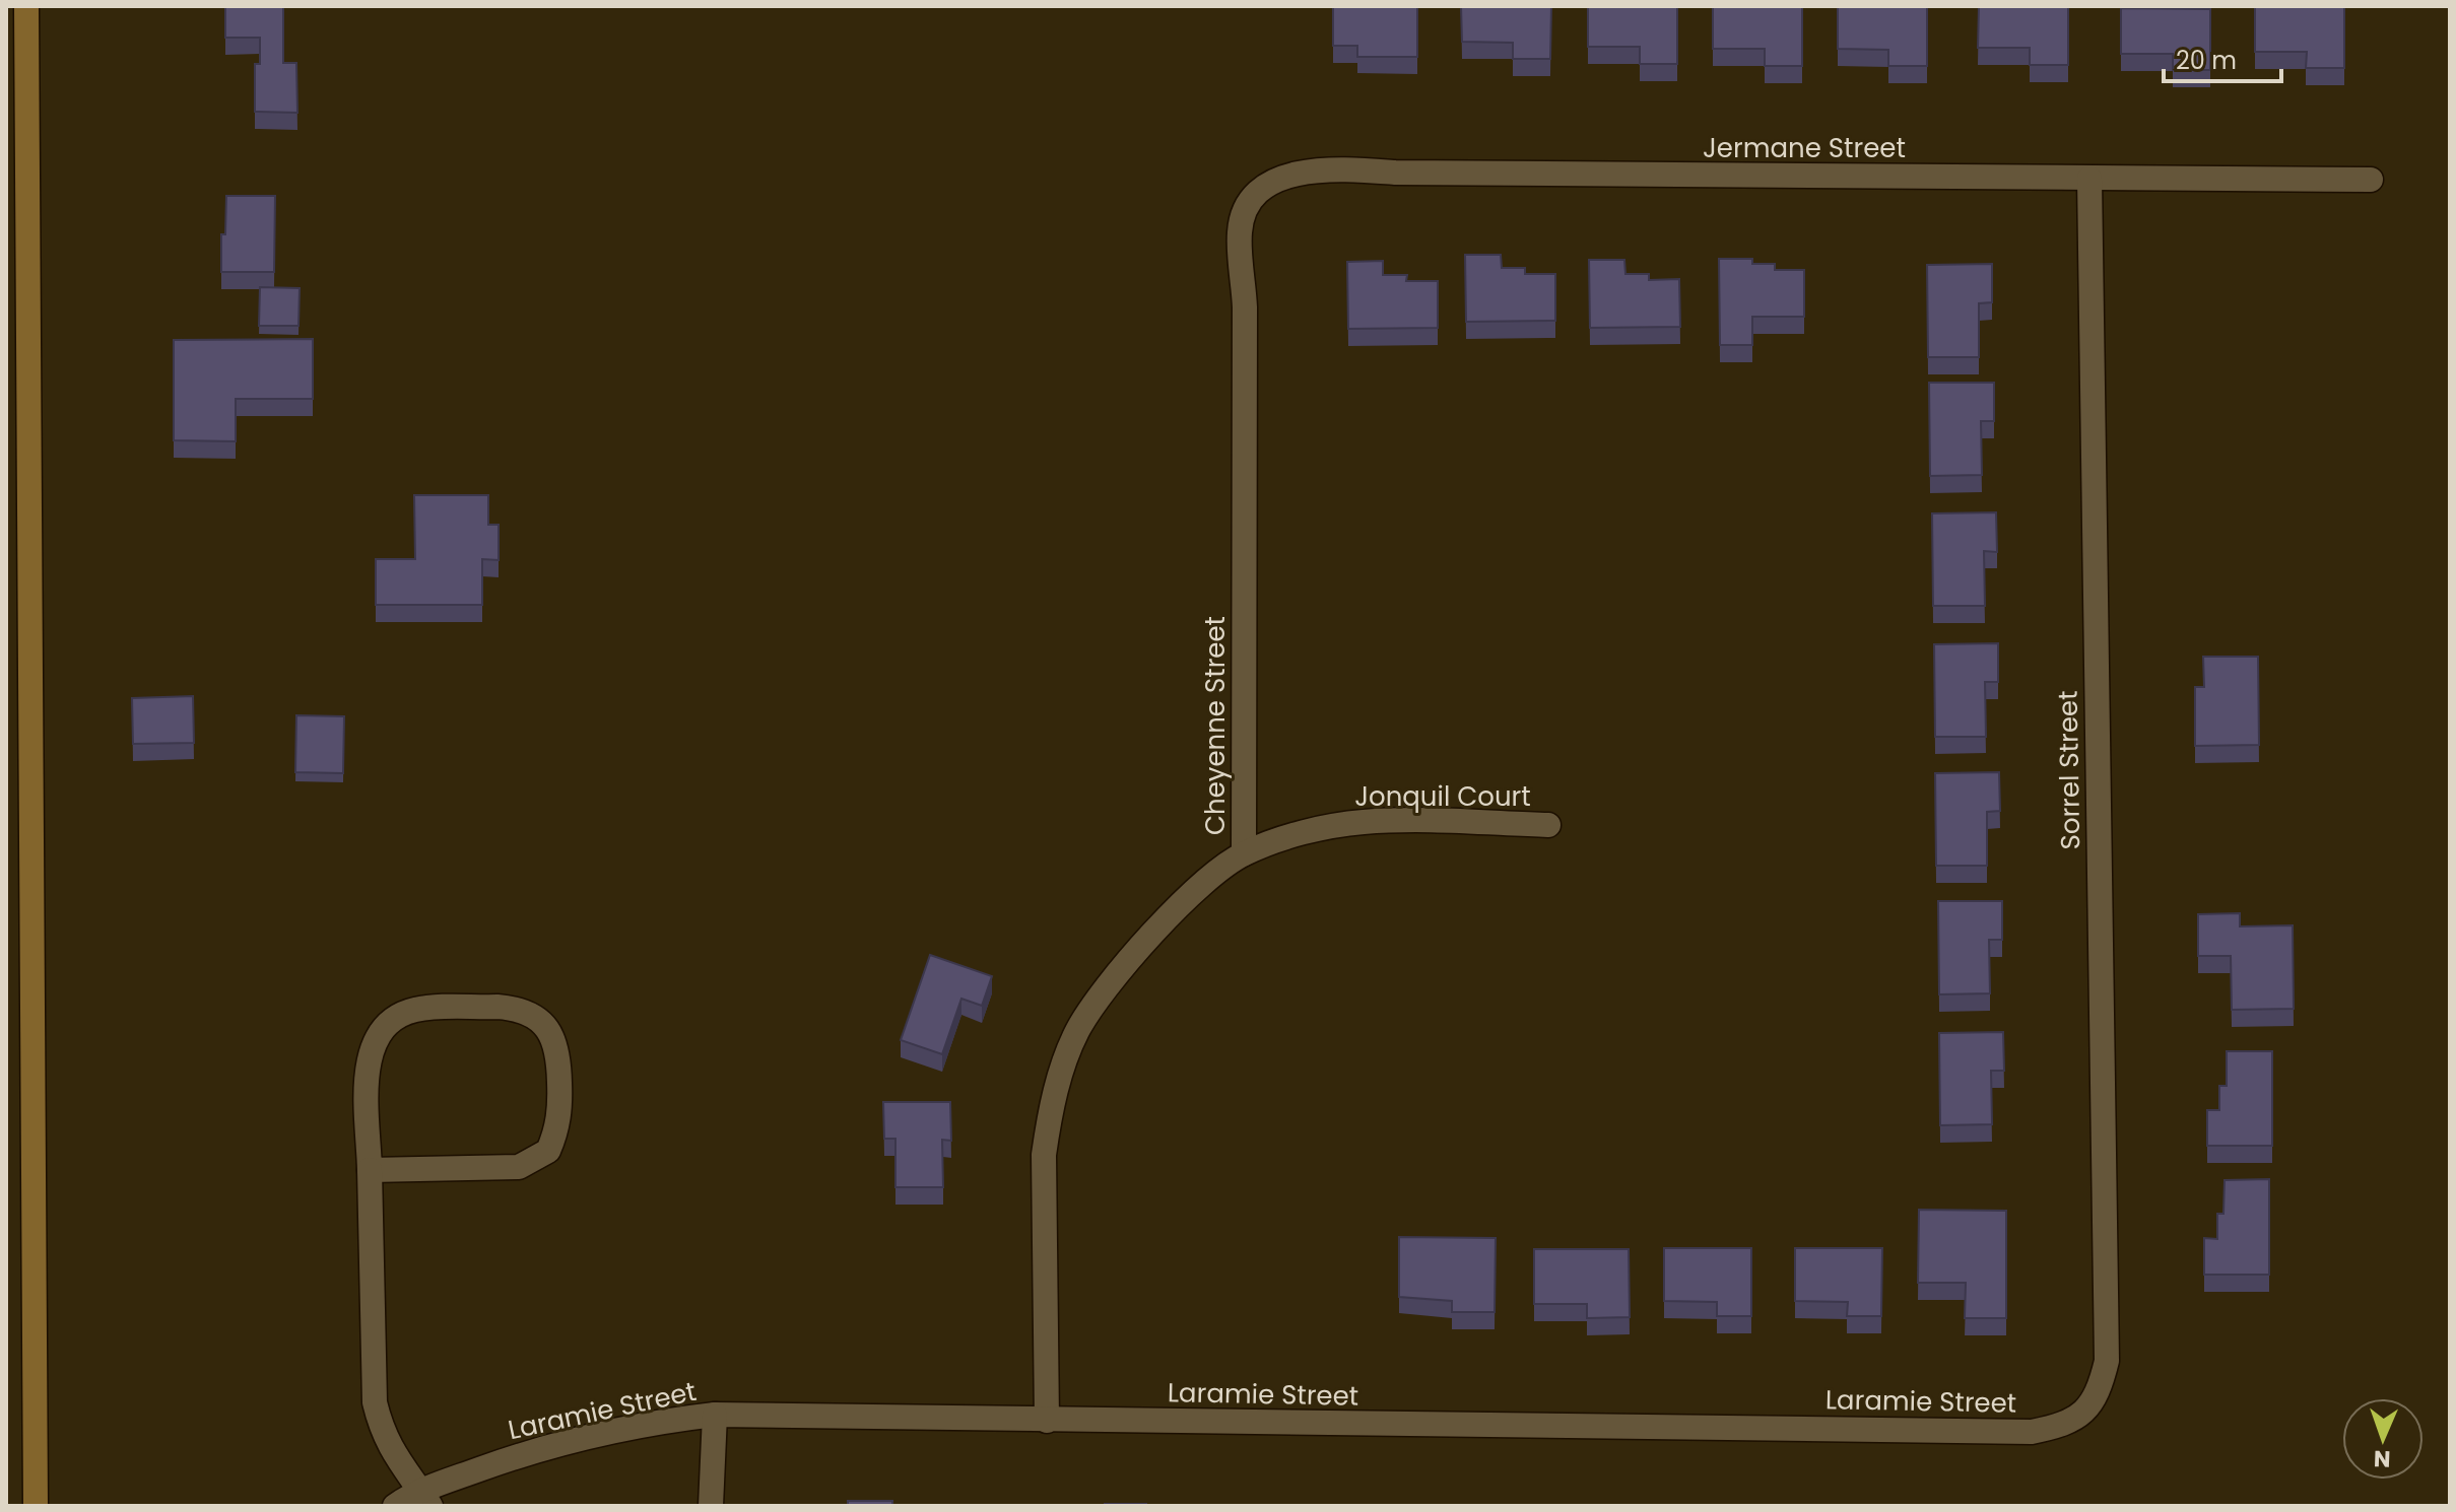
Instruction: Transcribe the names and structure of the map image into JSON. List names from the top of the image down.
{
  "streets": {
    "street": [
      "Jermane Street",
      "Cheyenne Street",
      "Sorrel Street",
      "Jonquil Court",
      "Laramie Street"
    ]
  },
  "crossings": [
    ["Jermane Street", "Cheyenne Street"],
    ["Jermane Street", "Sorrel Street"],
    ["Cheyenne Street", "Jonquil Court"],
    ["Cheyenne Street", "Laramie Street"],
    ["Sorrel Street", "Laramie Street"]
  ],
  "scale_bar": "20 m",
  "north": "bottom"
}
